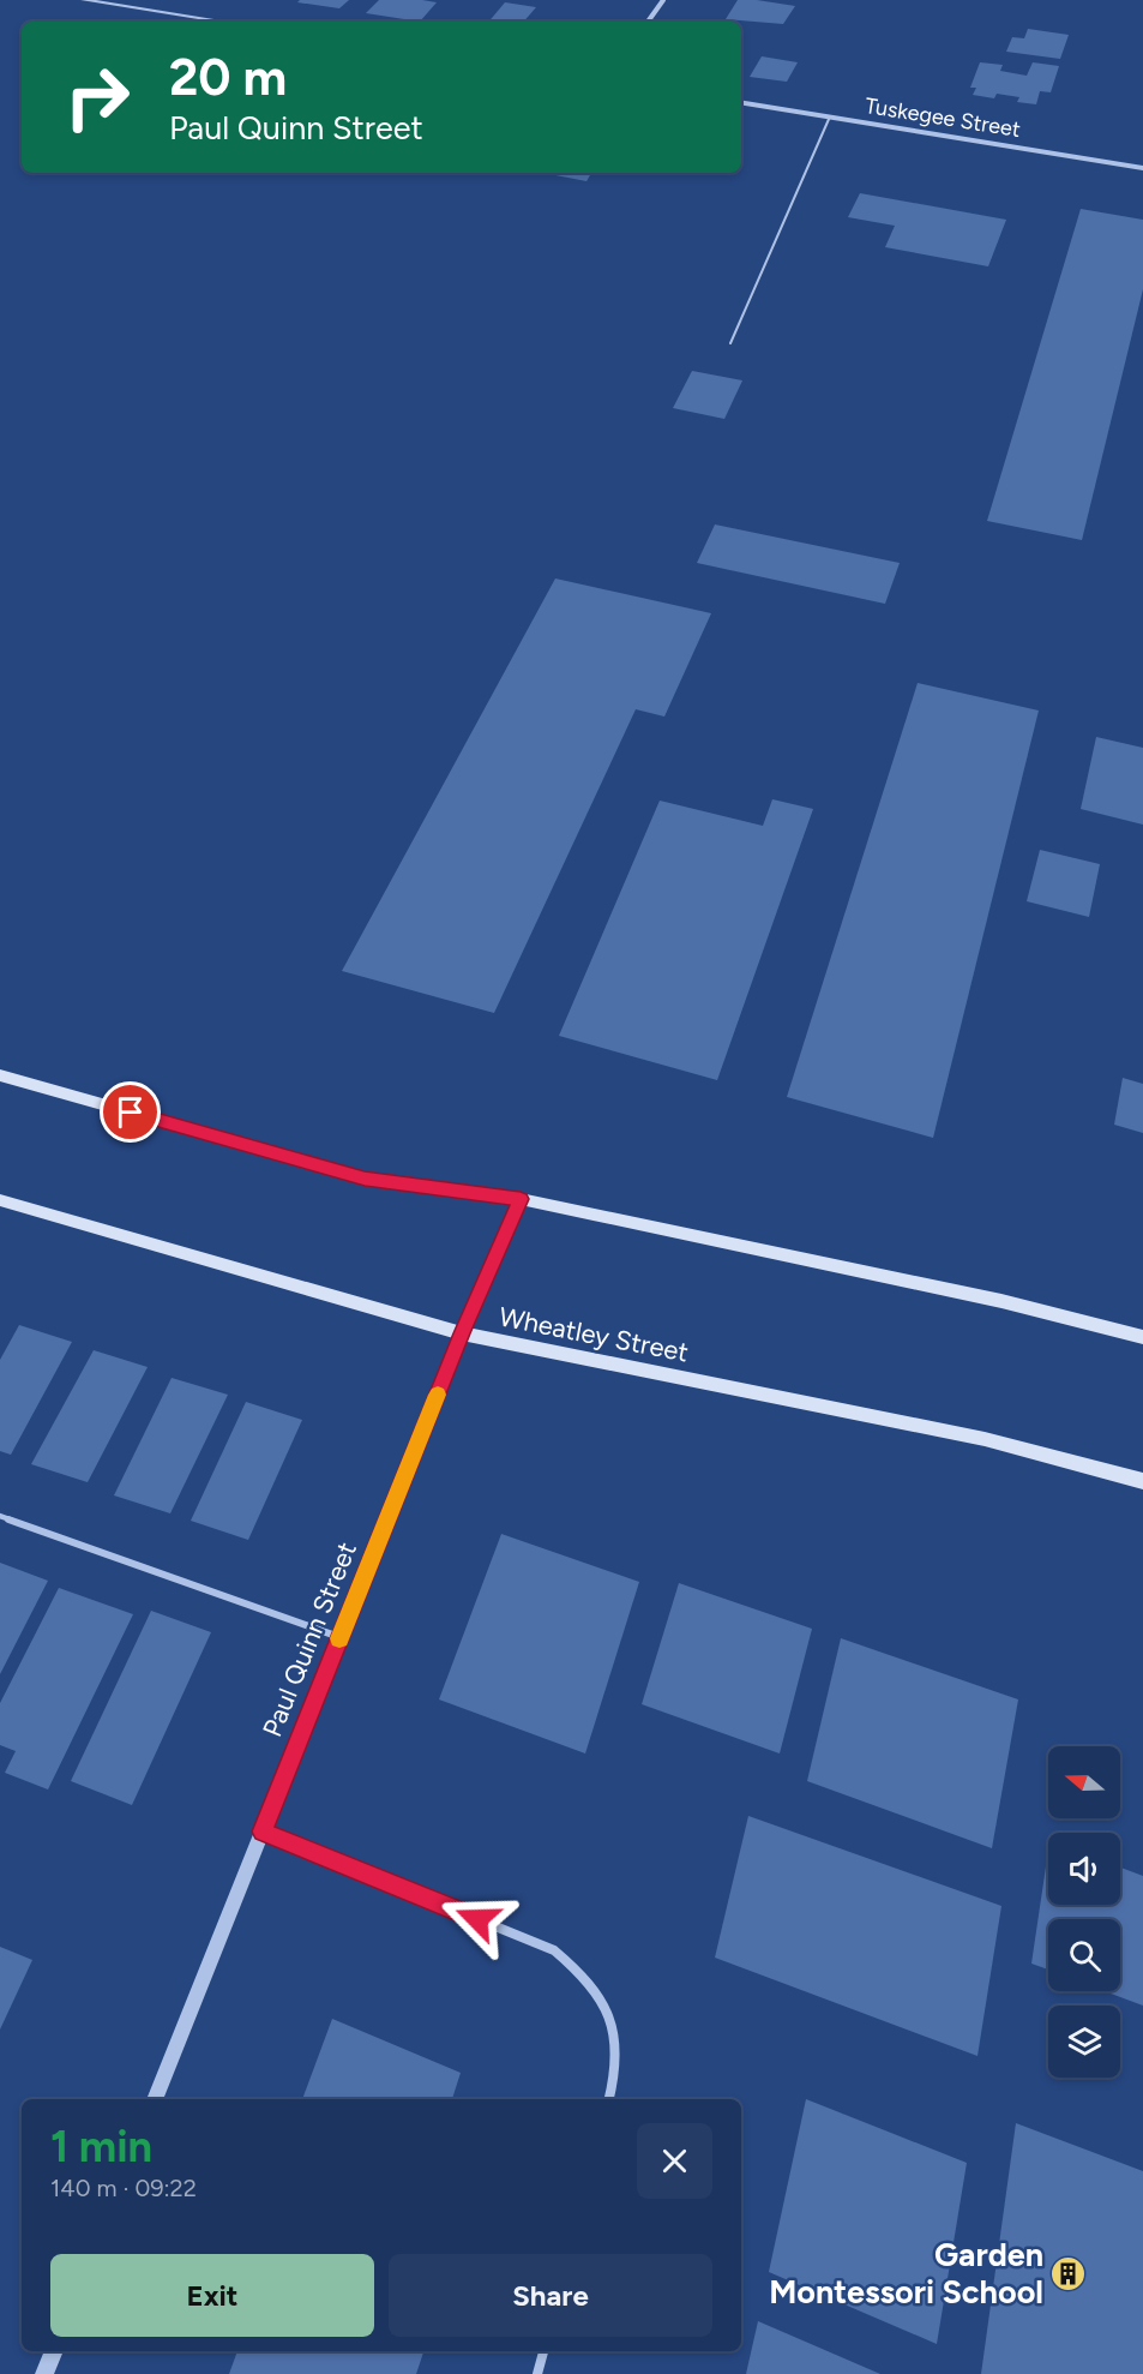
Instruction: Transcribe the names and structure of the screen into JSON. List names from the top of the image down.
{
  "streets": {
    "main road": ["Wheatley Street"],
    "street": ["Tuskegee Street", "Paul Quinn Street"]
  },
  "crossings": [
    ["Wheatley Street", "Paul Quinn Street"]
  ],
  "places": {
    "building": ["Garden Montessori School"]
  },
  "north": "left",
  "page": {
    "turn": ["20 m", "Paul Quinn Street"],
    "heading": ["1 min", "140 m · 09:22"],
    "buttons": ["Exit", "Share"]
  }
}
